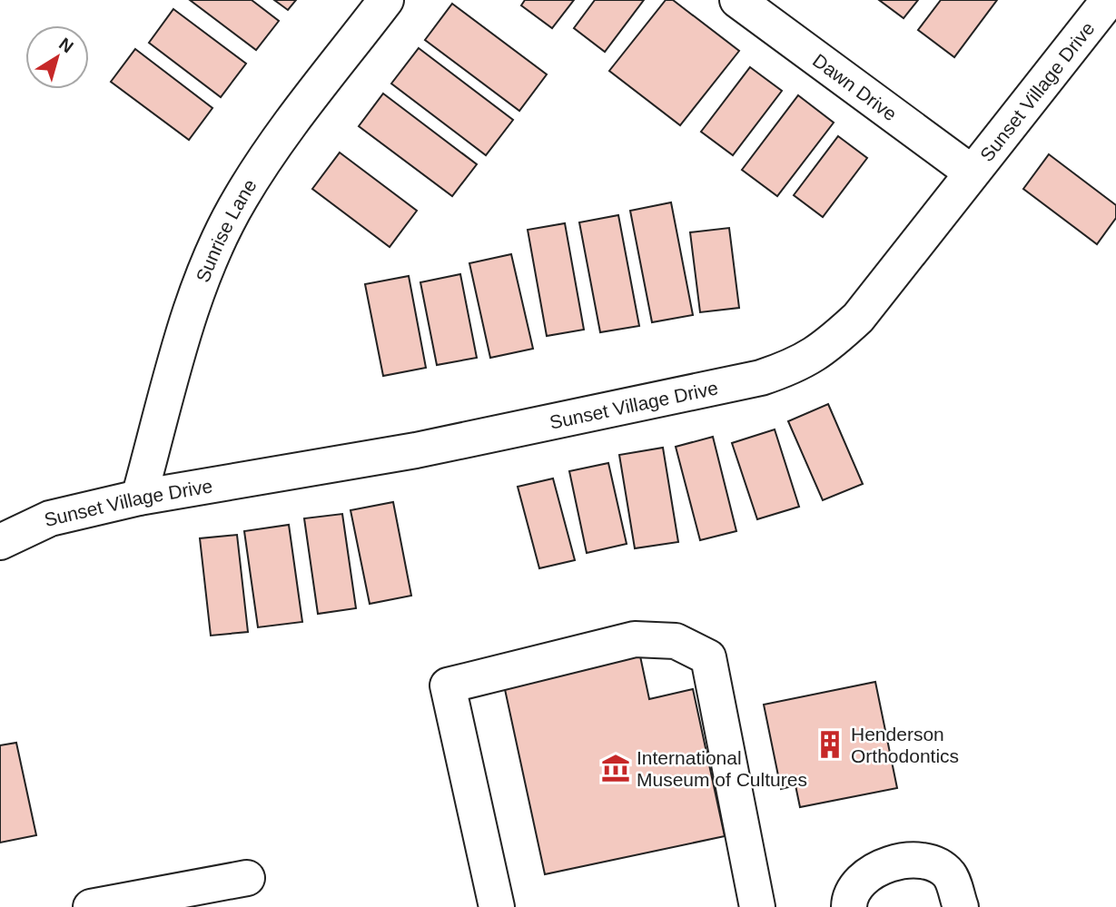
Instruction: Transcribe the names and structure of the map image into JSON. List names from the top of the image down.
{
  "streets": {
    "street": ["Dawn Drive", "Sunset Village Drive", "Sunrise Lane"]
  },
  "crossings": [
    ["Dawn Drive", "Sunset Village Drive"],
    ["Sunset Village Drive", "Sunrise Lane"]
  ],
  "places": {
    "building": ["Henderson Orthodontics"],
    "museum": ["International Museum of Cultures"]
  },
  "north": "top right"
}
